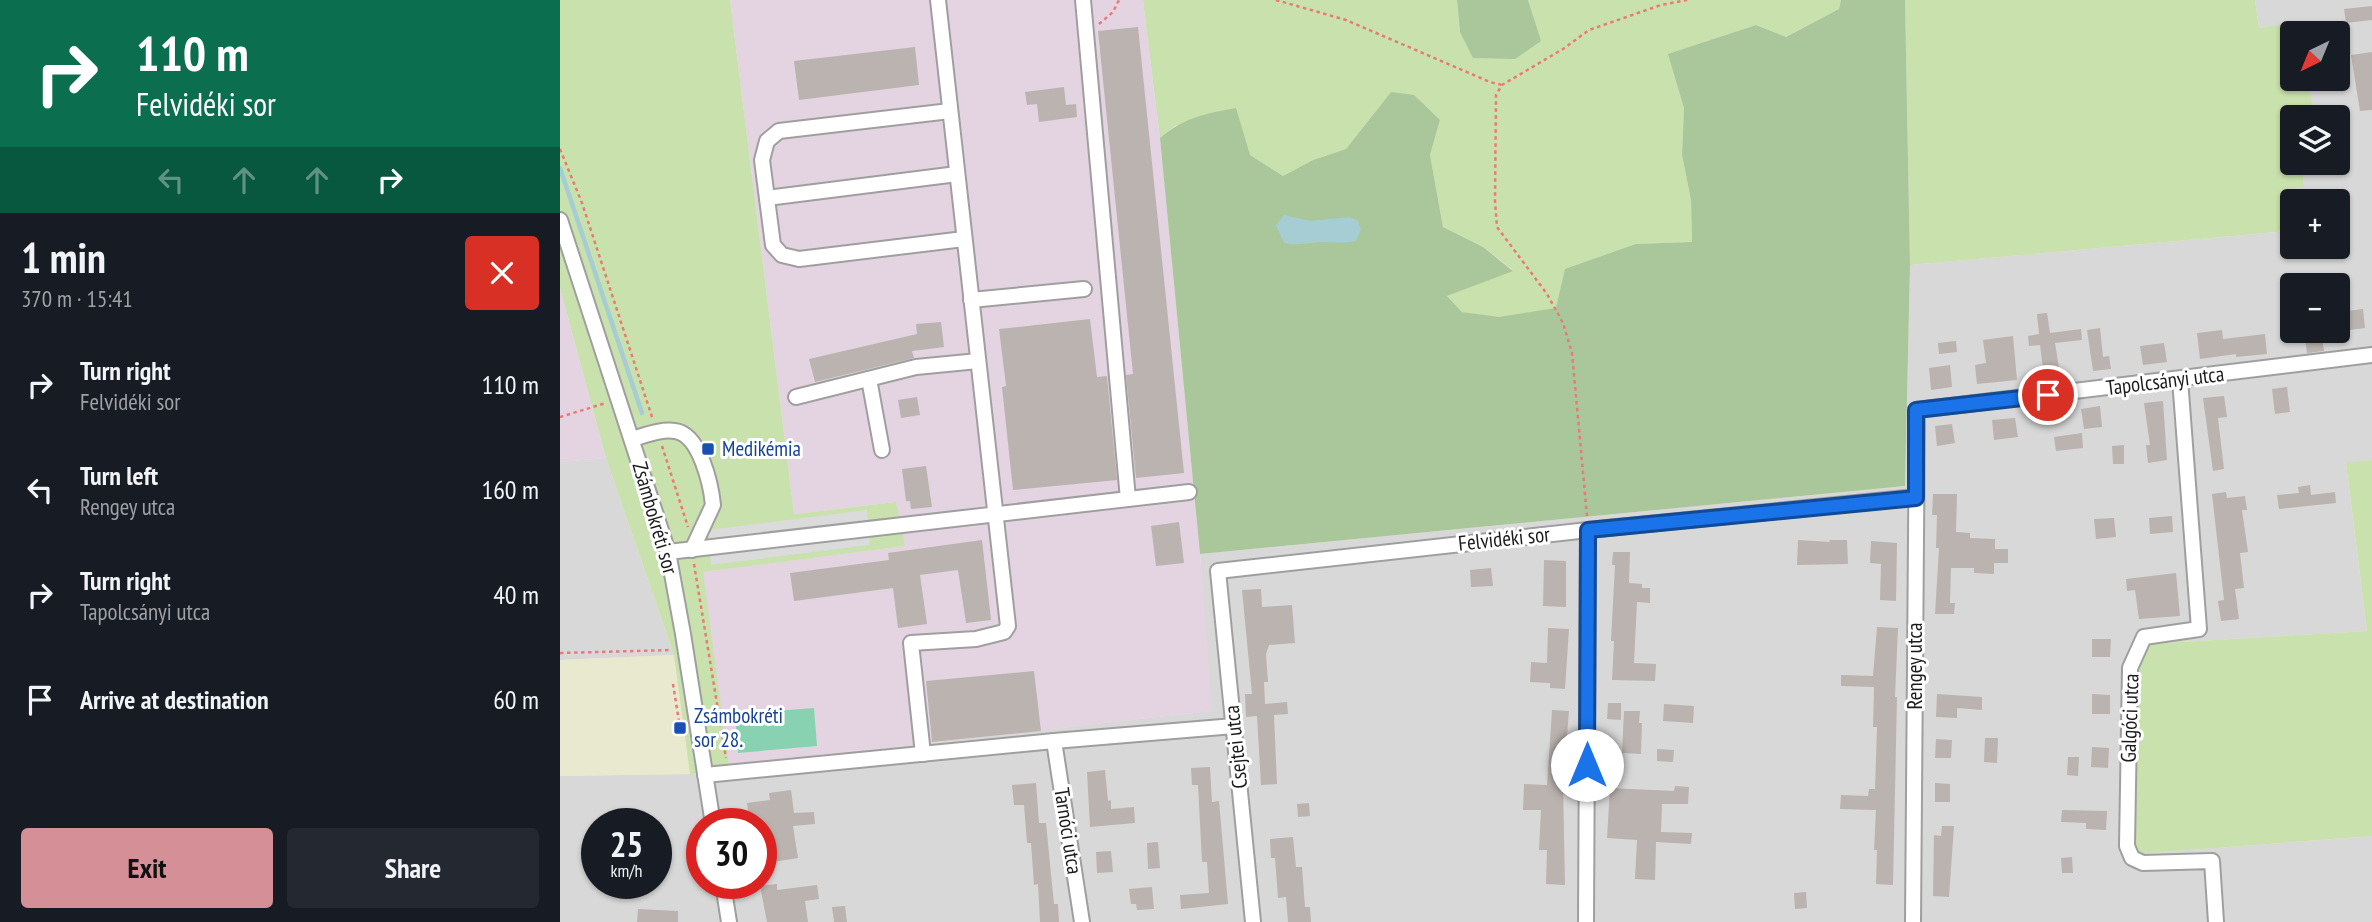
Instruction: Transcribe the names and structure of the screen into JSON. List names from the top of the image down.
{
  "streets": {
    "street": [
      "Tapolcsányi utca",
      "Zsámbokréti sor",
      "Felvidéki sor",
      "Rengey utca",
      "Galgóci utca",
      "Csejtei utca",
      "Tarnóci utca"
    ]
  },
  "crossings": [
    ["Tapolcsányi utca", "Rengey utca"],
    ["Tapolcsányi utca", "Galgóci utca"],
    ["Felvidéki sor", "Rengey utca"],
    ["Felvidéki sor", "Csejtei utca"]
  ],
  "places": {
    "transit": ["Medikémia", "Zsámbokréti sor 28."]
  },
  "north": "bottom left",
  "page": {
    "turn": ["110 m", "Felvidéki sor"],
    "map_buttons": ["+", "−"],
    "heading": ["1 min", "370 m · 15:41"],
    "list": [
      {
        "name": "Turn right",
        "note": "Felvidéki sor",
        "value": "110 m"
      },
      {
        "name": "Turn left",
        "note": "Rengey utca",
        "value": "160 m"
      },
      {
        "name": "Turn right",
        "note": "Tapolcsányi utca",
        "value": "40 m"
      },
      {
        "name": "Arrive at destination",
        "value": "60 m"
      }
    ],
    "speed": "25 km/h",
    "limit": "30",
    "buttons": ["Exit", "Share"]
  }
}
